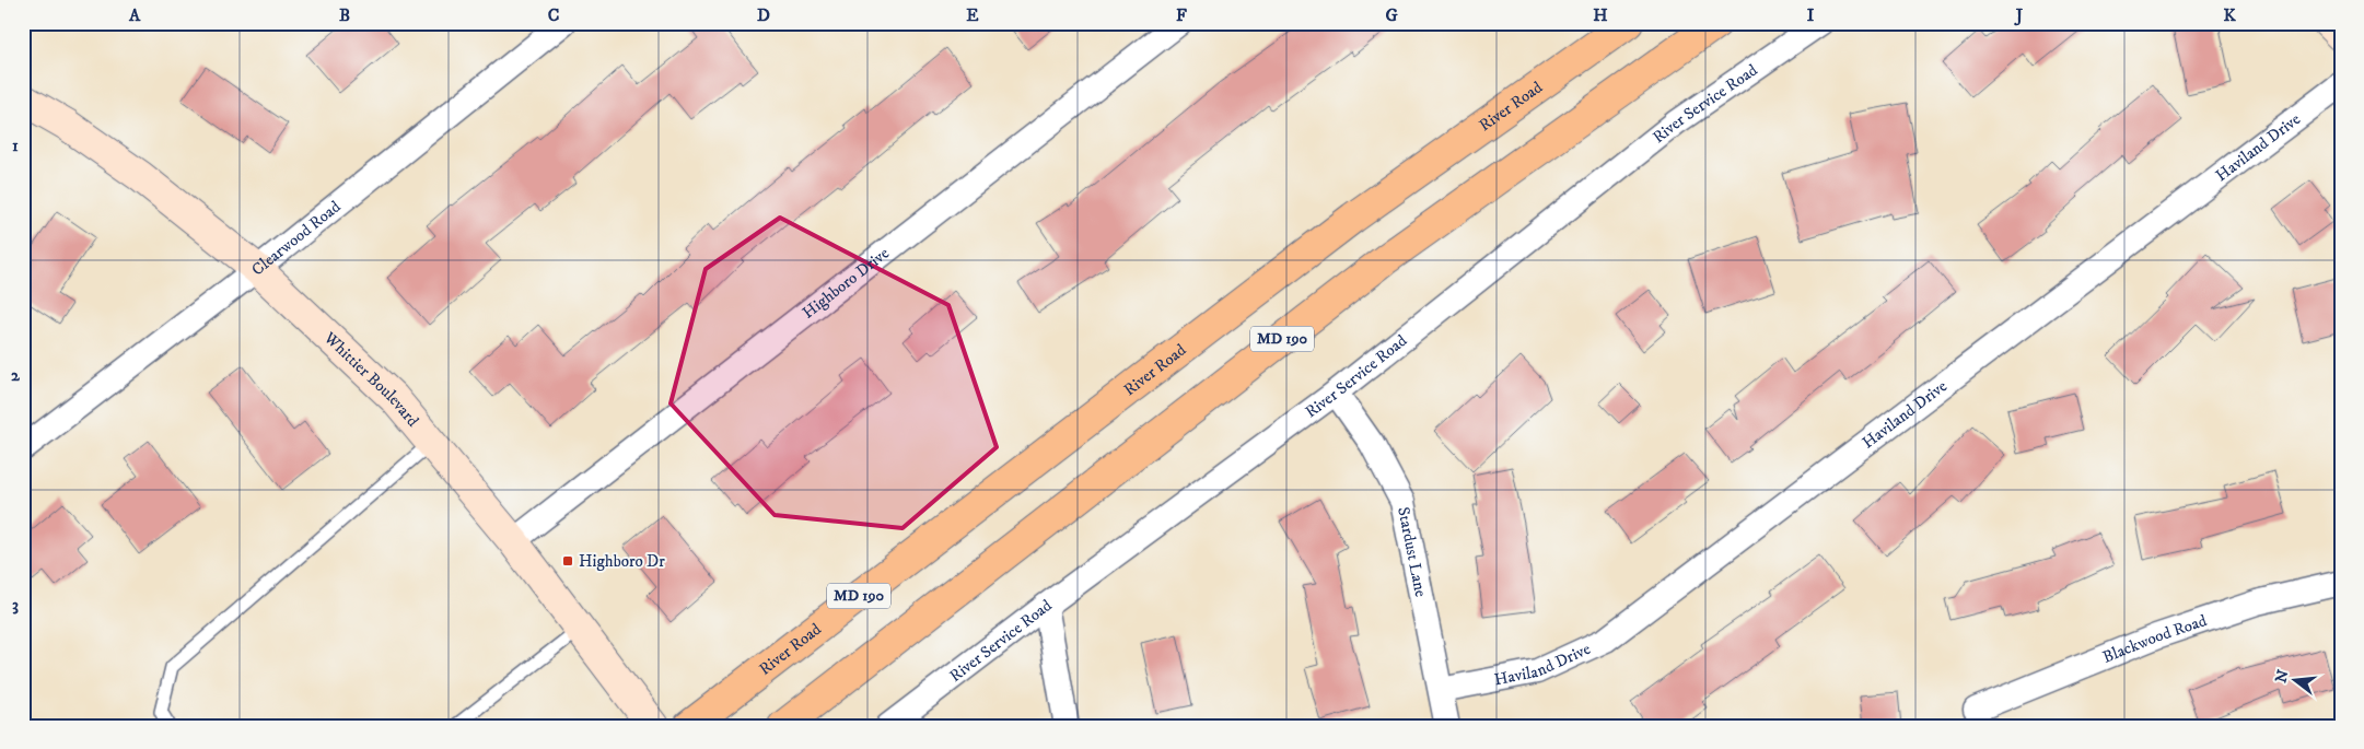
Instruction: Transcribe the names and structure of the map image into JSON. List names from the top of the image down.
{
  "streets": {
    "main road": ["River Road", "MD 190"],
    "street": [
      "River Service Road",
      "Haviland Drive",
      "Clearwood Road",
      "Highboro Drive",
      "Whittier Boulevard",
      "Stardust Lane",
      "Blackwood Road"
    ]
  },
  "crossings": [
    ["River Service Road", "Stardust Lane"],
    ["Haviland Drive", "Stardust Lane"],
    ["Clearwood Road", "Whittier Boulevard"],
    ["Highboro Drive", "Whittier Boulevard"]
  ],
  "places": {
    "transit": ["Highboro Dr"]
  },
  "north": "left",
  "grid": {
    "columns": [
      "A",
      "B",
      "C",
      "D",
      "E",
      "F",
      "G",
      "H",
      "I",
      "J",
      "K"
    ],
    "rows": ["1", "2", "3"]
  }
}
